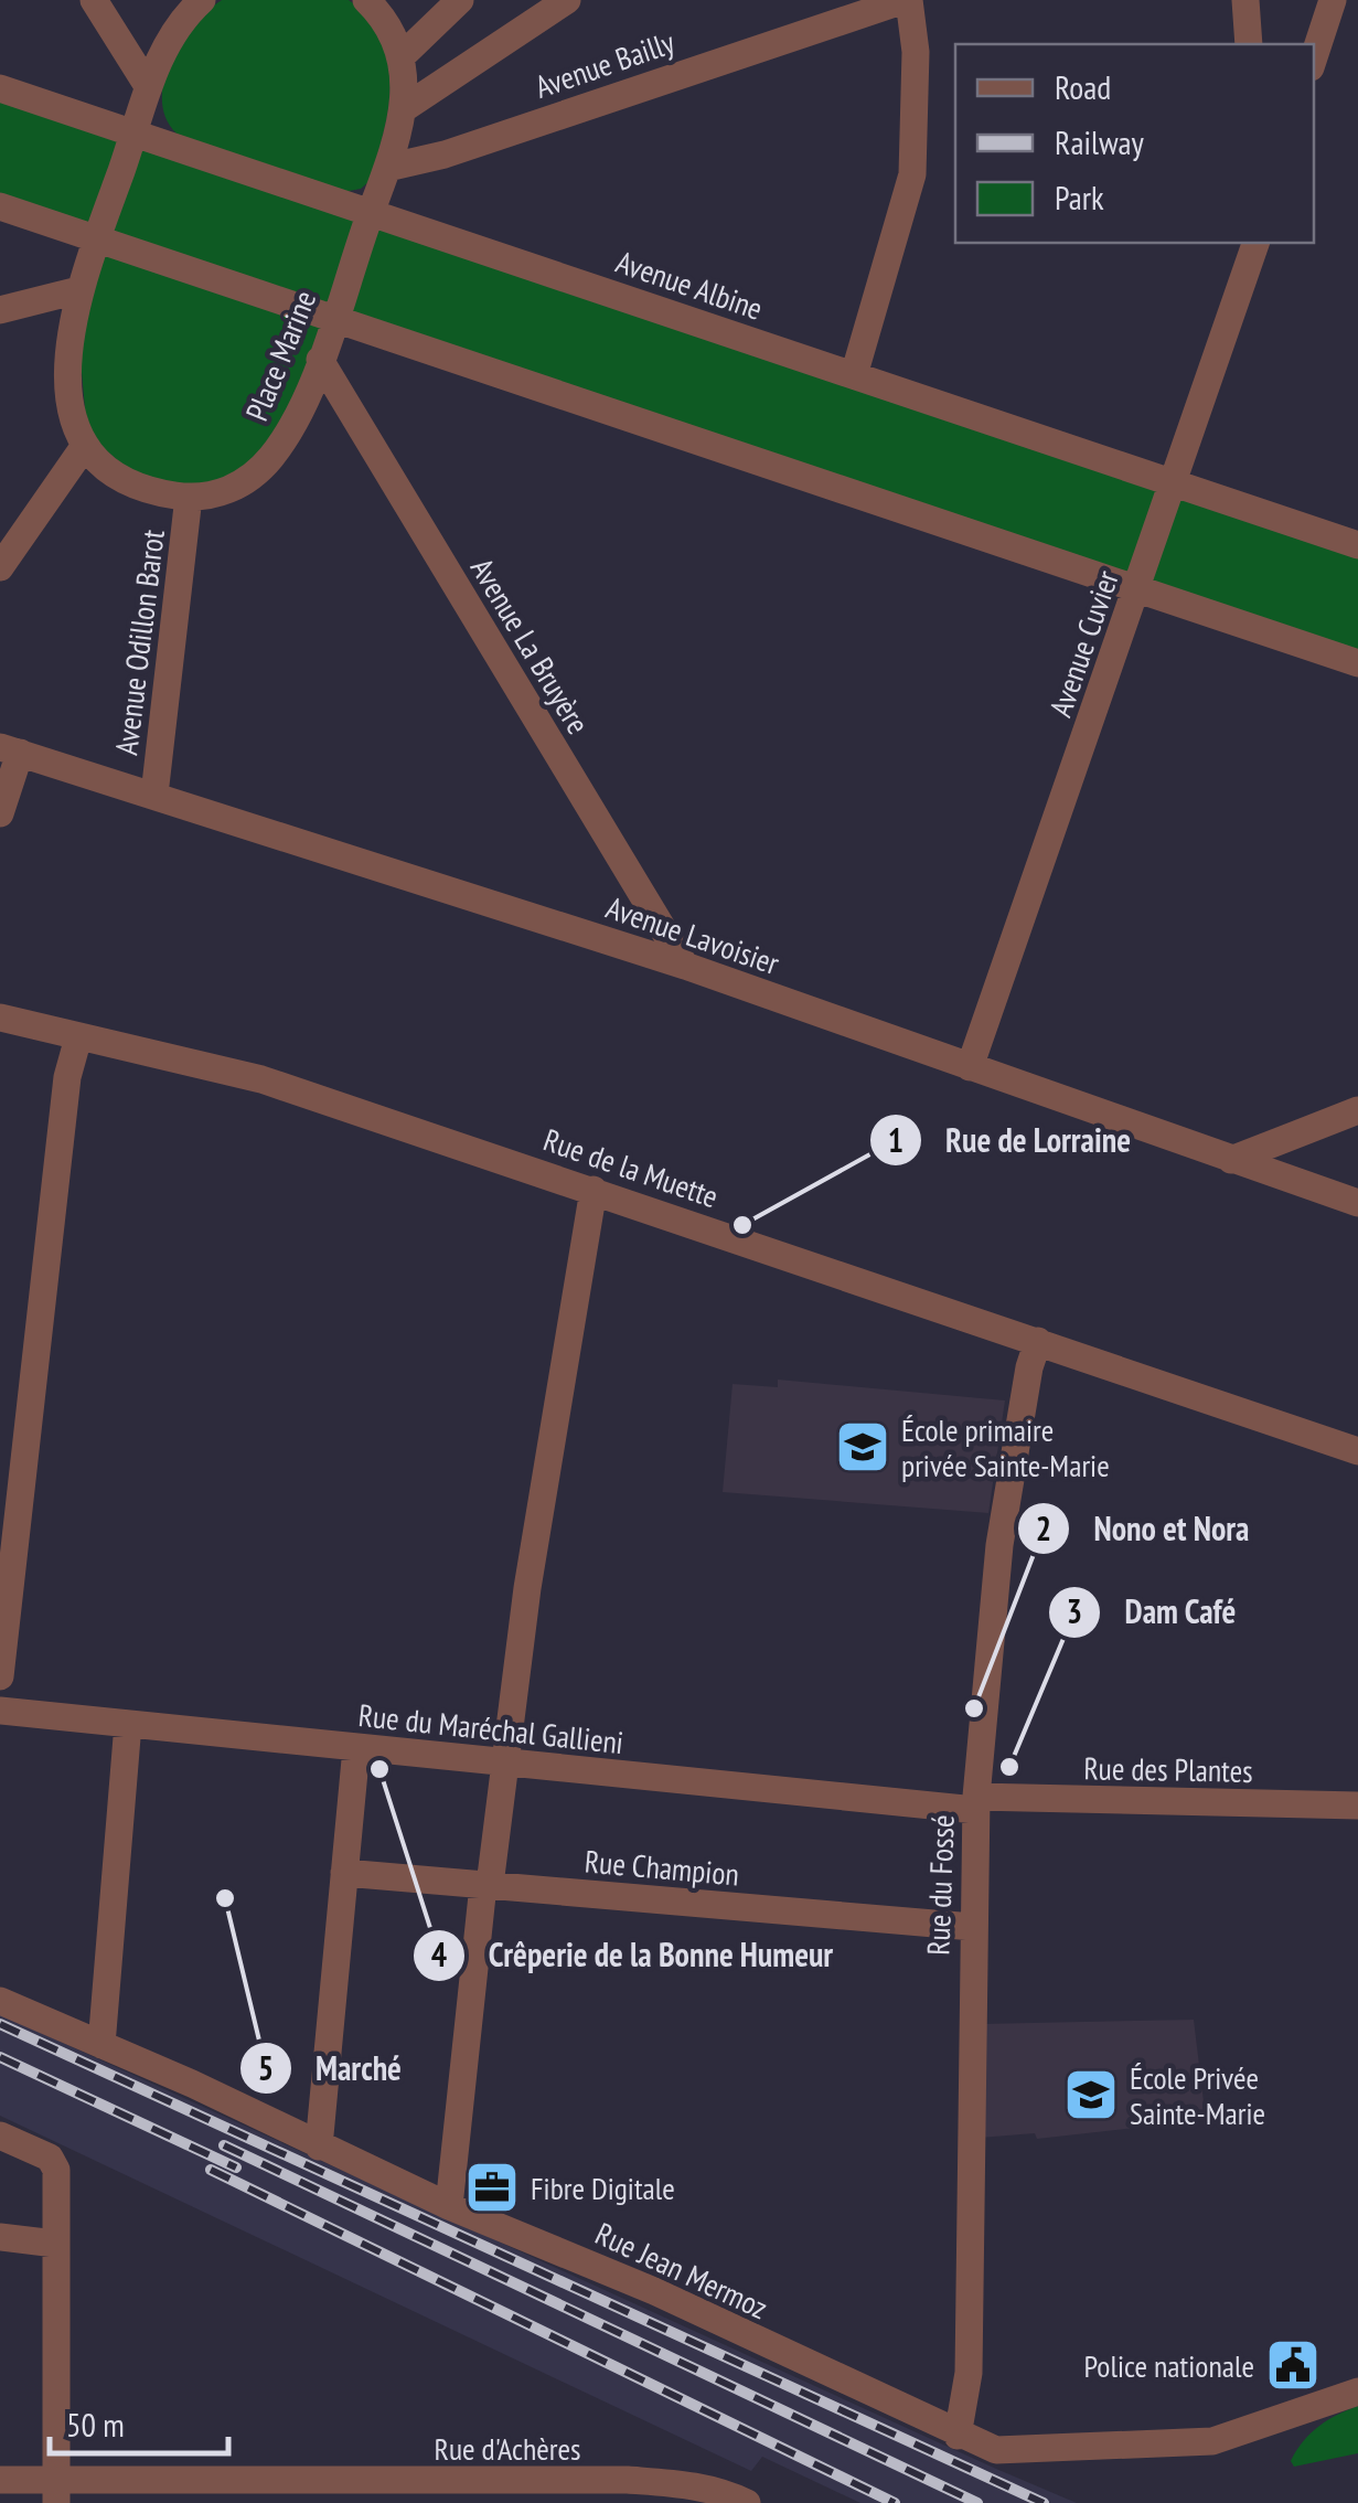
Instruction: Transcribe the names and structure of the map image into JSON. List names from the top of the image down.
{
  "streets": {
    "street": [
      "Avenue Bailly",
      "Avenue Albine",
      "Place Marine",
      "Avenue Odillon Barot",
      "Avenue Cuvier",
      "Avenue La Bruyère",
      "Avenue Lavoisier",
      "Rue de la Muette",
      "Rue du Maréchal Gallieni",
      "Rue des Plantes",
      "Rue Champion",
      "Rue du Fossé",
      "Rue Jean Mermoz",
      "Rue d'Achères"
    ]
  },
  "crossings": [
    ["Avenue Bailly", "Place Marine"],
    ["Avenue Albine", "Place Marine"],
    ["Avenue Albine", "Avenue Cuvier"],
    ["Place Marine", "Avenue Odillon Barot"],
    ["Place Marine", "Avenue La Bruyère"],
    ["Avenue Odillon Barot", "Avenue La Bruyère"],
    ["Avenue Odillon Barot", "Avenue Lavoisier"],
    ["Avenue Cuvier", "Avenue Lavoisier"],
    ["Avenue La Bruyère", "Avenue Lavoisier"],
    ["Rue de la Muette", "Rue du Fossé"],
    ["Rue du Maréchal Gallieni", "Rue des Plantes"],
    ["Rue du Maréchal Gallieni", "Rue du Fossé"],
    ["Rue des Plantes", "Rue du Fossé"],
    ["Rue Champion", "Rue du Fossé"],
    ["Rue du Fossé", "Rue Jean Mermoz"]
  ],
  "places": {
    "other": [
      "Rue de Lorraine",
      "Nono et Nora",
      "Dam Café",
      "Crêperie de la Bonne Humeur",
      "Marché"
    ],
    "school or university": ["École primaire privée Sainte-Marie", "École Privée Sainte-Marie"],
    "office": ["Fibre Digitale"],
    "public building": ["Police nationale"]
  },
  "legend": ["Road", "Railway", "Park"],
  "scale_bar": "50 m"
}
